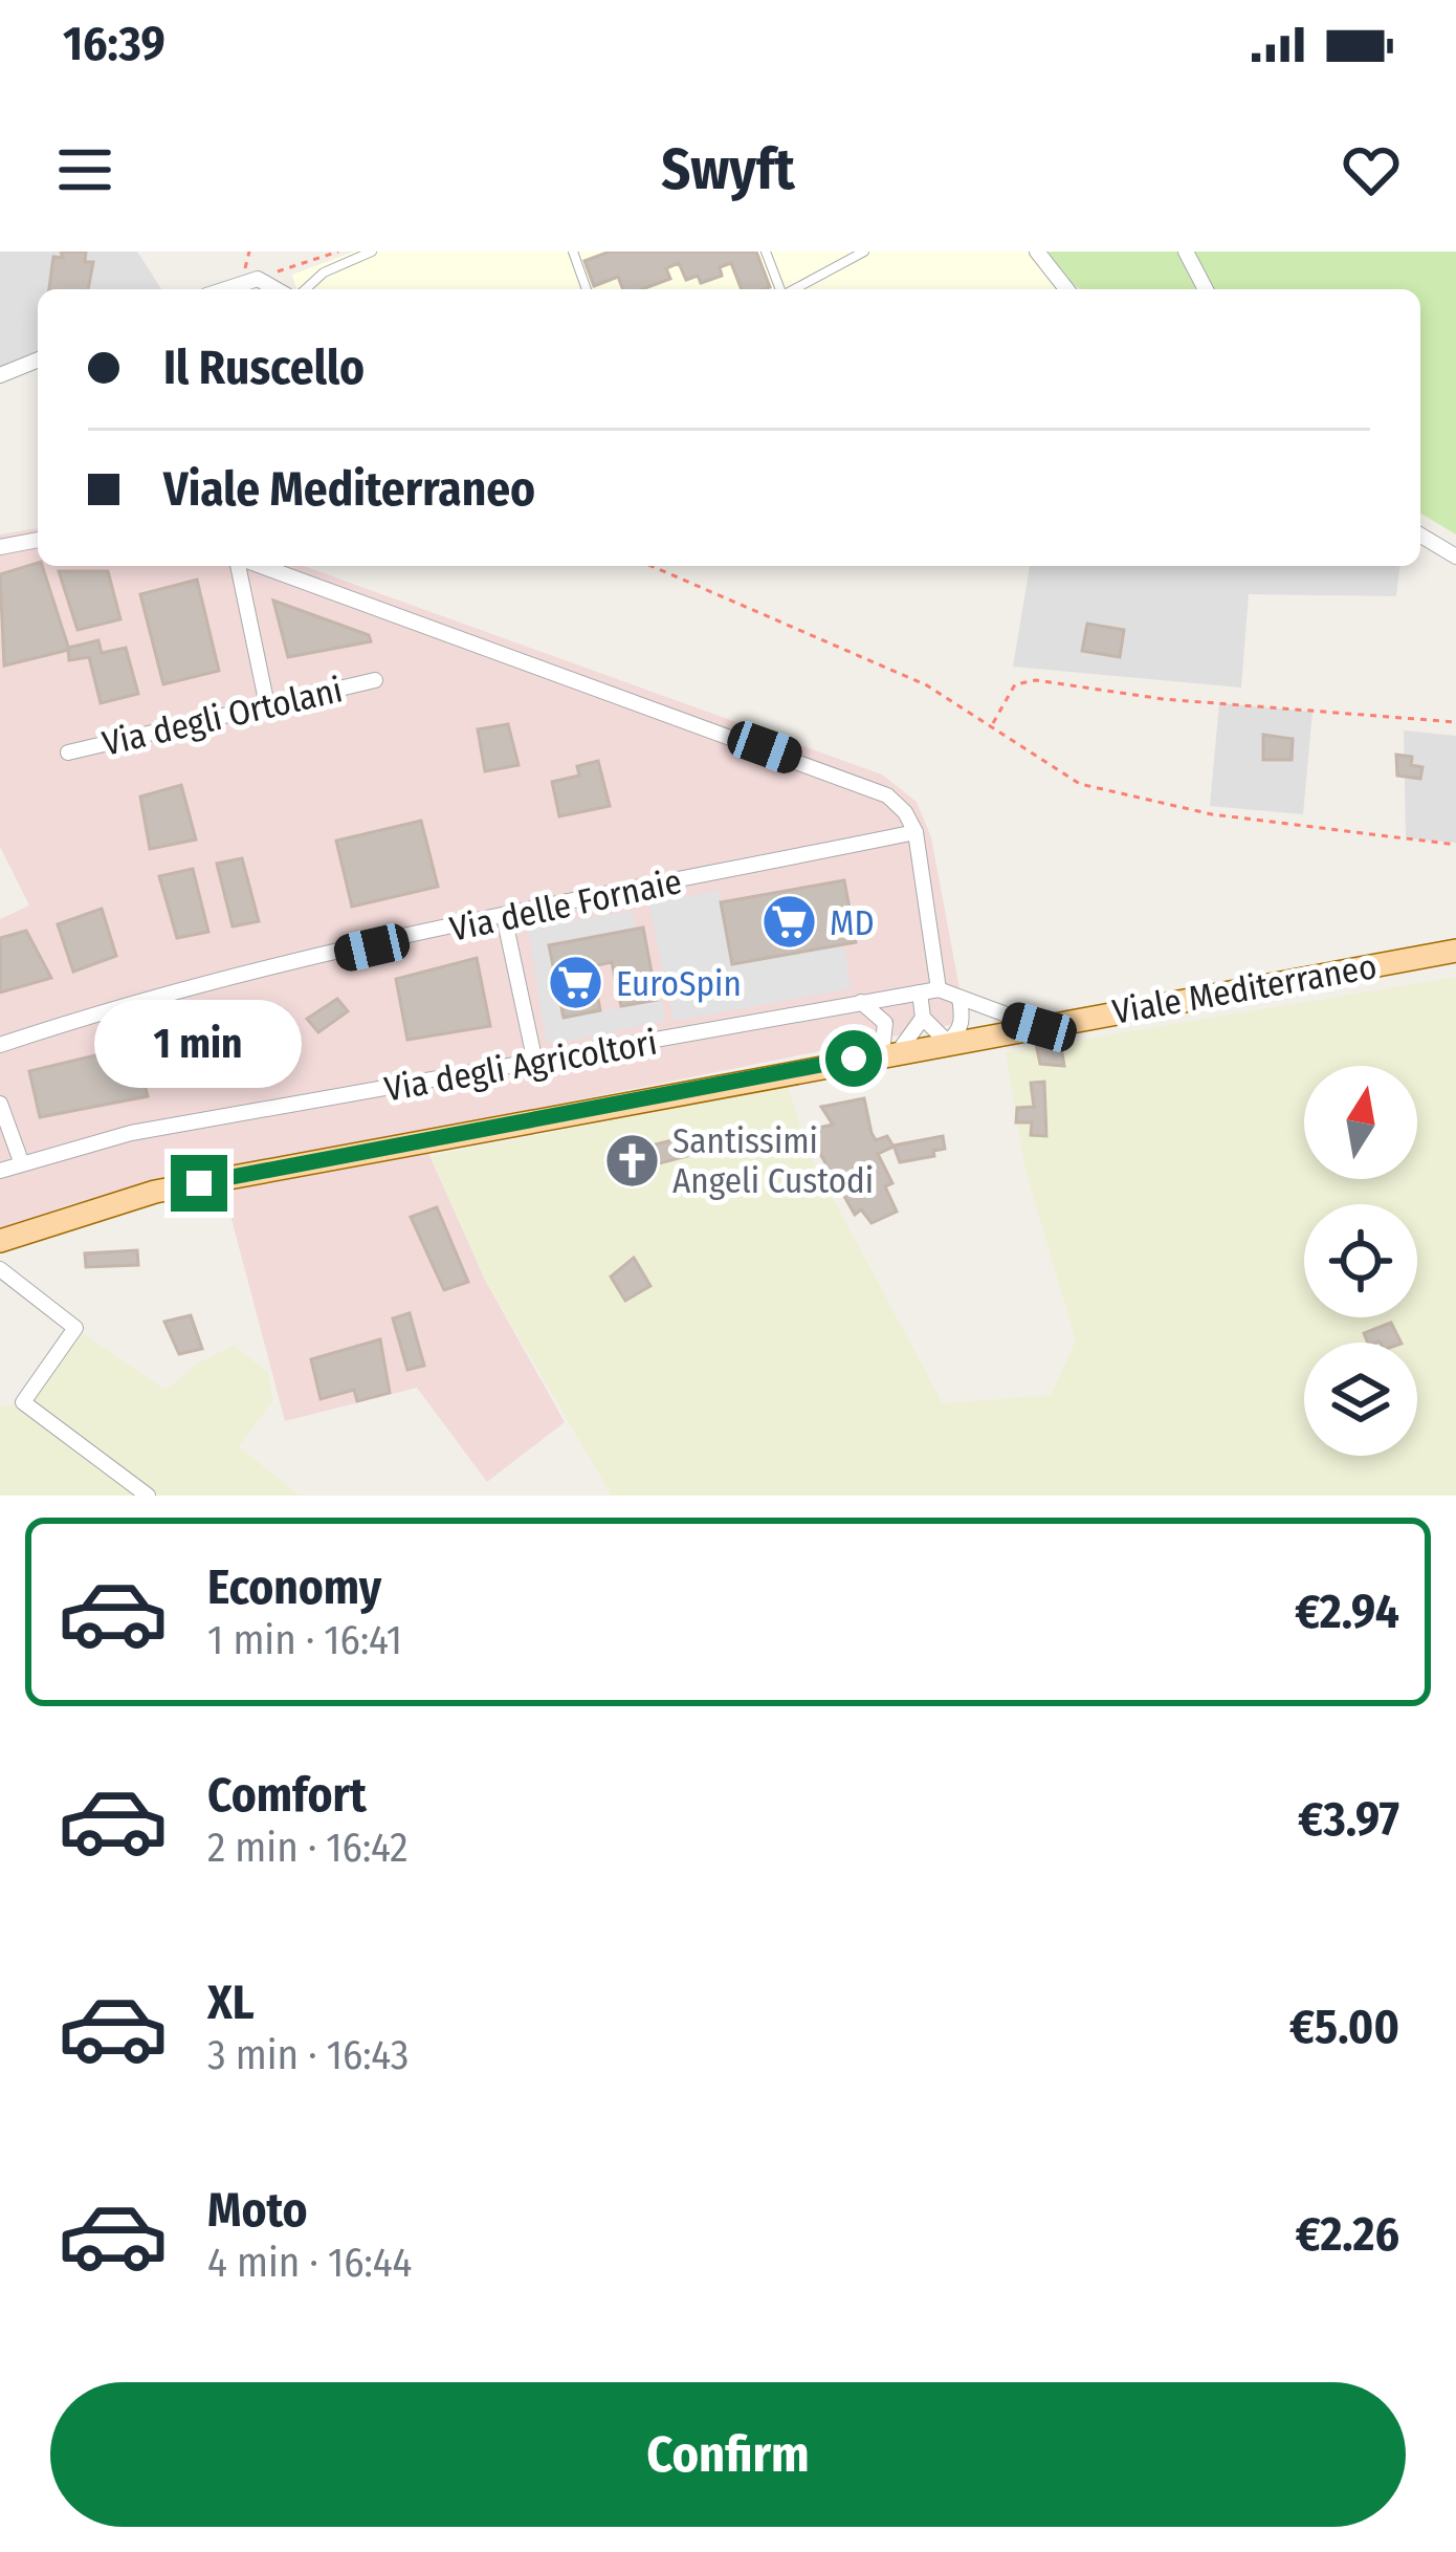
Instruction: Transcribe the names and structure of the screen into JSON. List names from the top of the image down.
{
  "streets": {
    "main road": ["Viale Mediterraneo"],
    "street": ["Via degli Ortolani", "Via delle Fornaie", "Via degli Agricoltori"]
  },
  "places": {
    "supermarket": ["MD", "EuroSpin"],
    "church": ["Santissimi Angeli Custodi"]
  },
  "north": "top",
  "page": {
    "status": "16:39",
    "header": "Swyft",
    "banner": ["Il Ruscello", "Viale Mediterraneo"],
    "bubble": "1 min",
    "list": [
      {
        "name": "Economy",
        "note": "1 min · 16:41",
        "value": "€2.94"
      },
      {
        "name": "Comfort",
        "note": "2 min · 16:42",
        "value": "€3.97"
      },
      {
        "name": "XL",
        "note": "3 min · 16:43",
        "value": "€5.00"
      },
      {
        "name": "Moto",
        "note": "4 min · 16:44",
        "value": "€2.26"
      }
    ],
    "buttons": "Confirm"
  }
}
